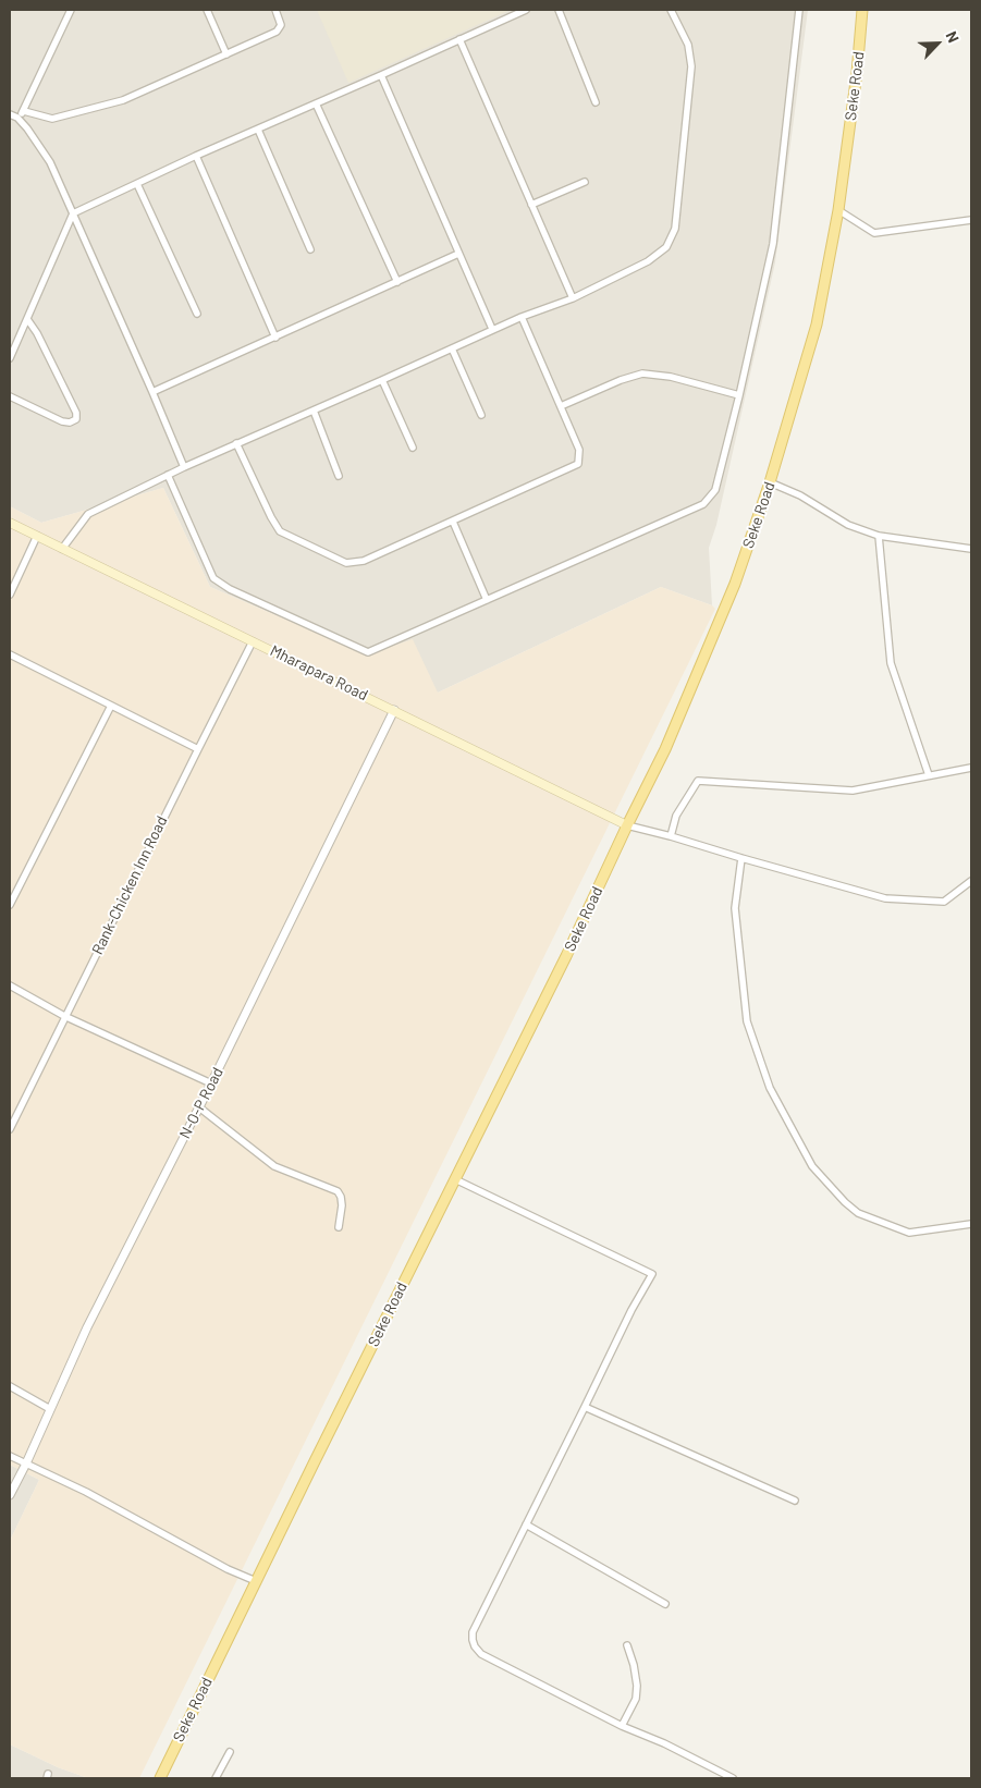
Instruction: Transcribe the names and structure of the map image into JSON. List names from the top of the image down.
{
  "streets": {
    "main road": ["Seke Road", "Mharapara Road"],
    "street": ["Rank-Chicken Inn Road", "N-O-P Road"]
  },
  "crossings": [
    ["Seke Road", "Mharapara Road"],
    ["Mharapara Road", "Rank-Chicken Inn Road"],
    ["Mharapara Road", "N-O-P Road"]
  ],
  "north": "top right"
}
